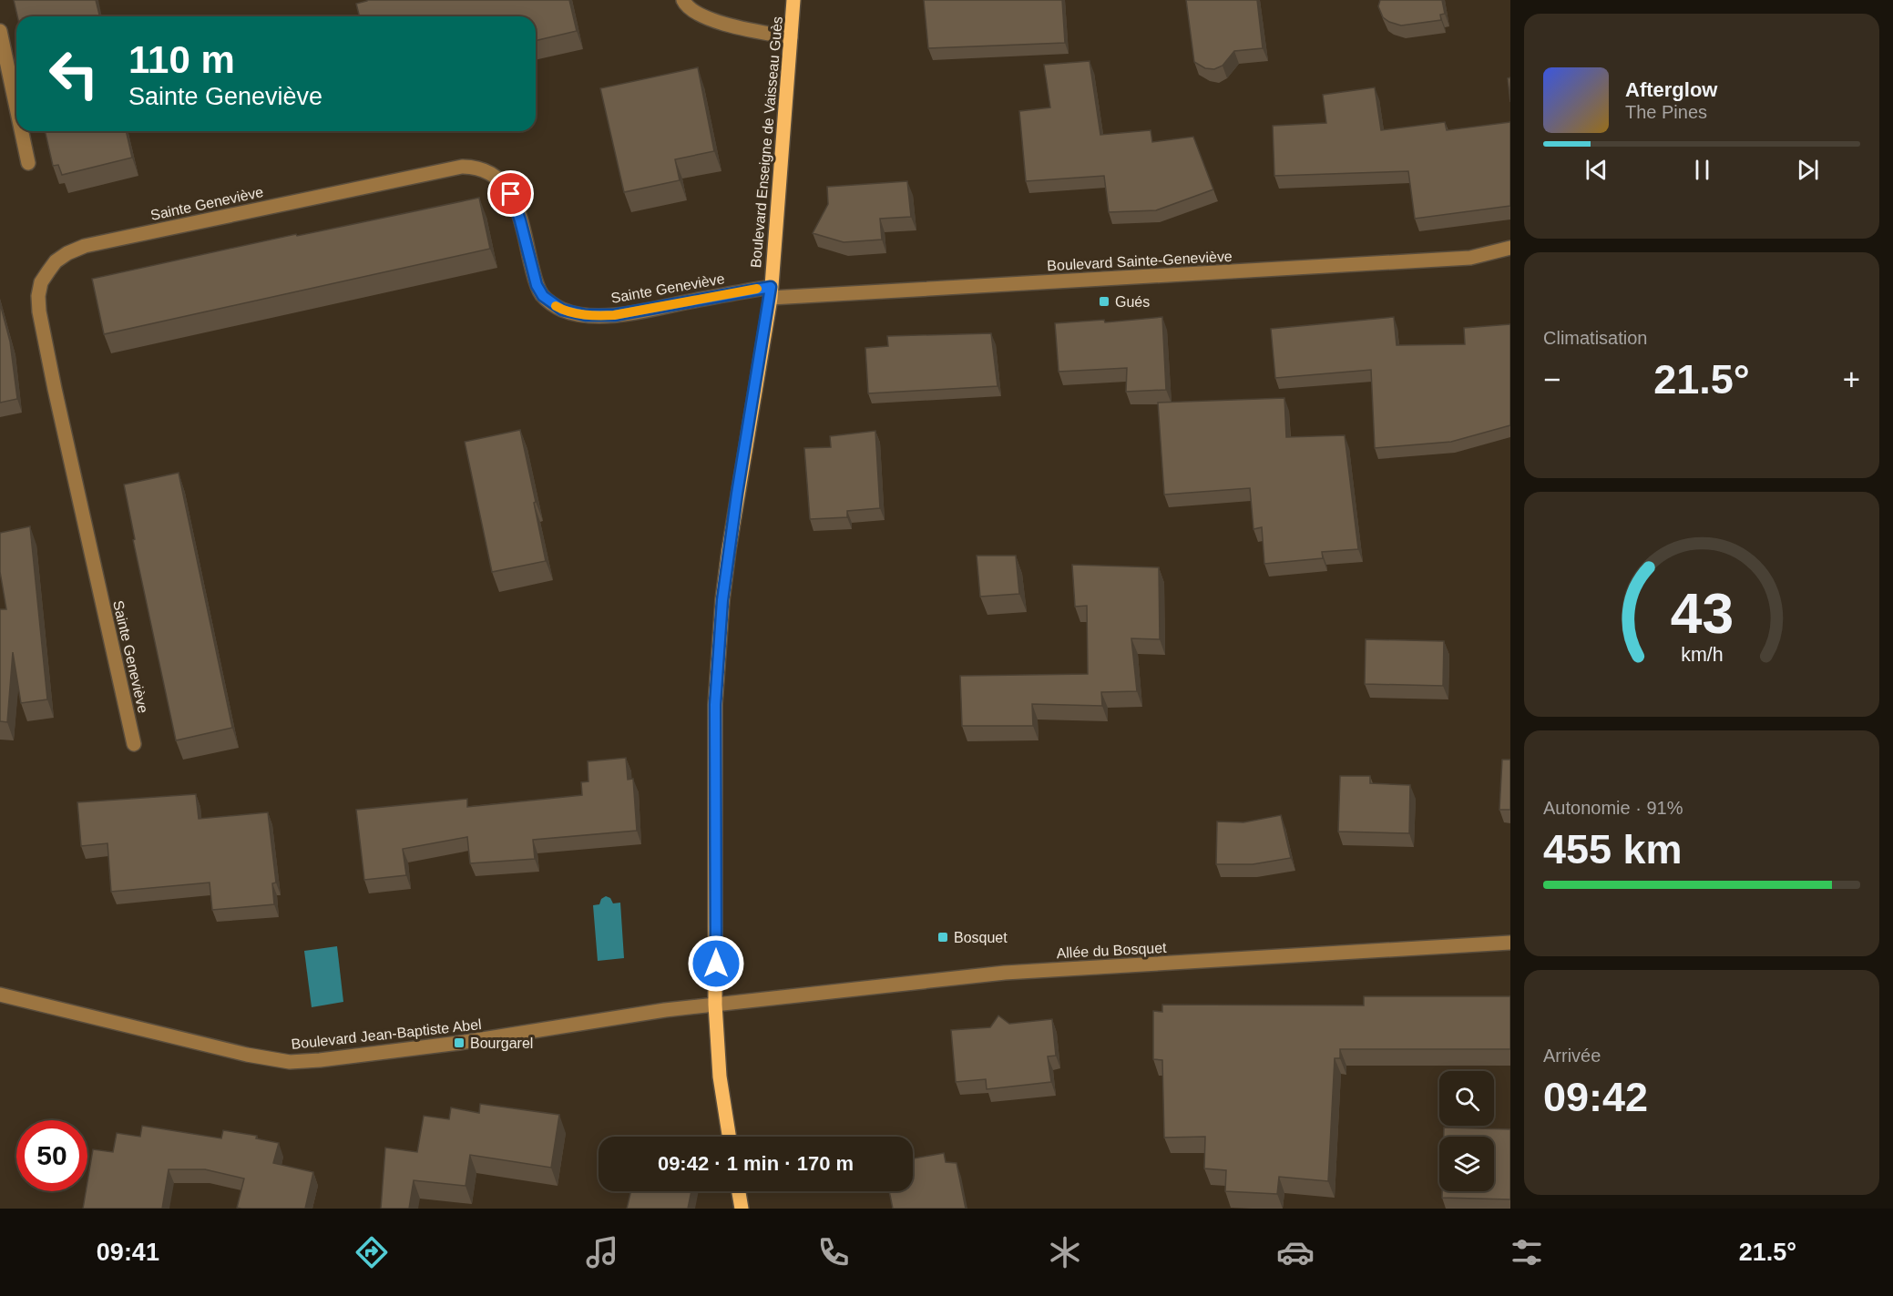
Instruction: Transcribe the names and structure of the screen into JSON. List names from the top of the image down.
{
  "streets": {
    "main road": ["Boulevard Enseigne de Vaisseau Guès"],
    "street": [
      "Sainte Geneviève",
      "Boulevard Sainte-Geneviève",
      "Allée du Bosquet",
      "Boulevard Jean-Baptiste Abel"
    ]
  },
  "crossings": [
    ["Boulevard Enseigne de Vaisseau Guès", "Sainte Geneviève"],
    ["Boulevard Enseigne de Vaisseau Guès", "Boulevard Sainte-Geneviève"],
    ["Boulevard Enseigne de Vaisseau Guès", "Allée du Bosquet"],
    ["Boulevard Enseigne de Vaisseau Guès", "Boulevard Jean-Baptiste Abel"],
    ["Sainte Geneviève", "Boulevard Sainte-Geneviève"],
    ["Allée du Bosquet", "Boulevard Jean-Baptiste Abel"]
  ],
  "places": {
    "transit": ["Gués", "Bosquet", "Bourgarel"]
  },
  "page": {
    "turn": ["110 m", "Sainte Geneviève"],
    "song": ["Afterglow", "The Pines"],
    "tile": [
      "Climatisation",
      ["Autonomie · 91%", "455 km"],
      ["Arrivée", "09:42"]
    ],
    "heat": ["−", "21.5°", "+"],
    "limit": "50",
    "trip": "09:42 · 1 min · 170 m",
    "tabs": ["09:41", "21.5°"],
    "gauge": ["43", "km/h"]
  }
}
